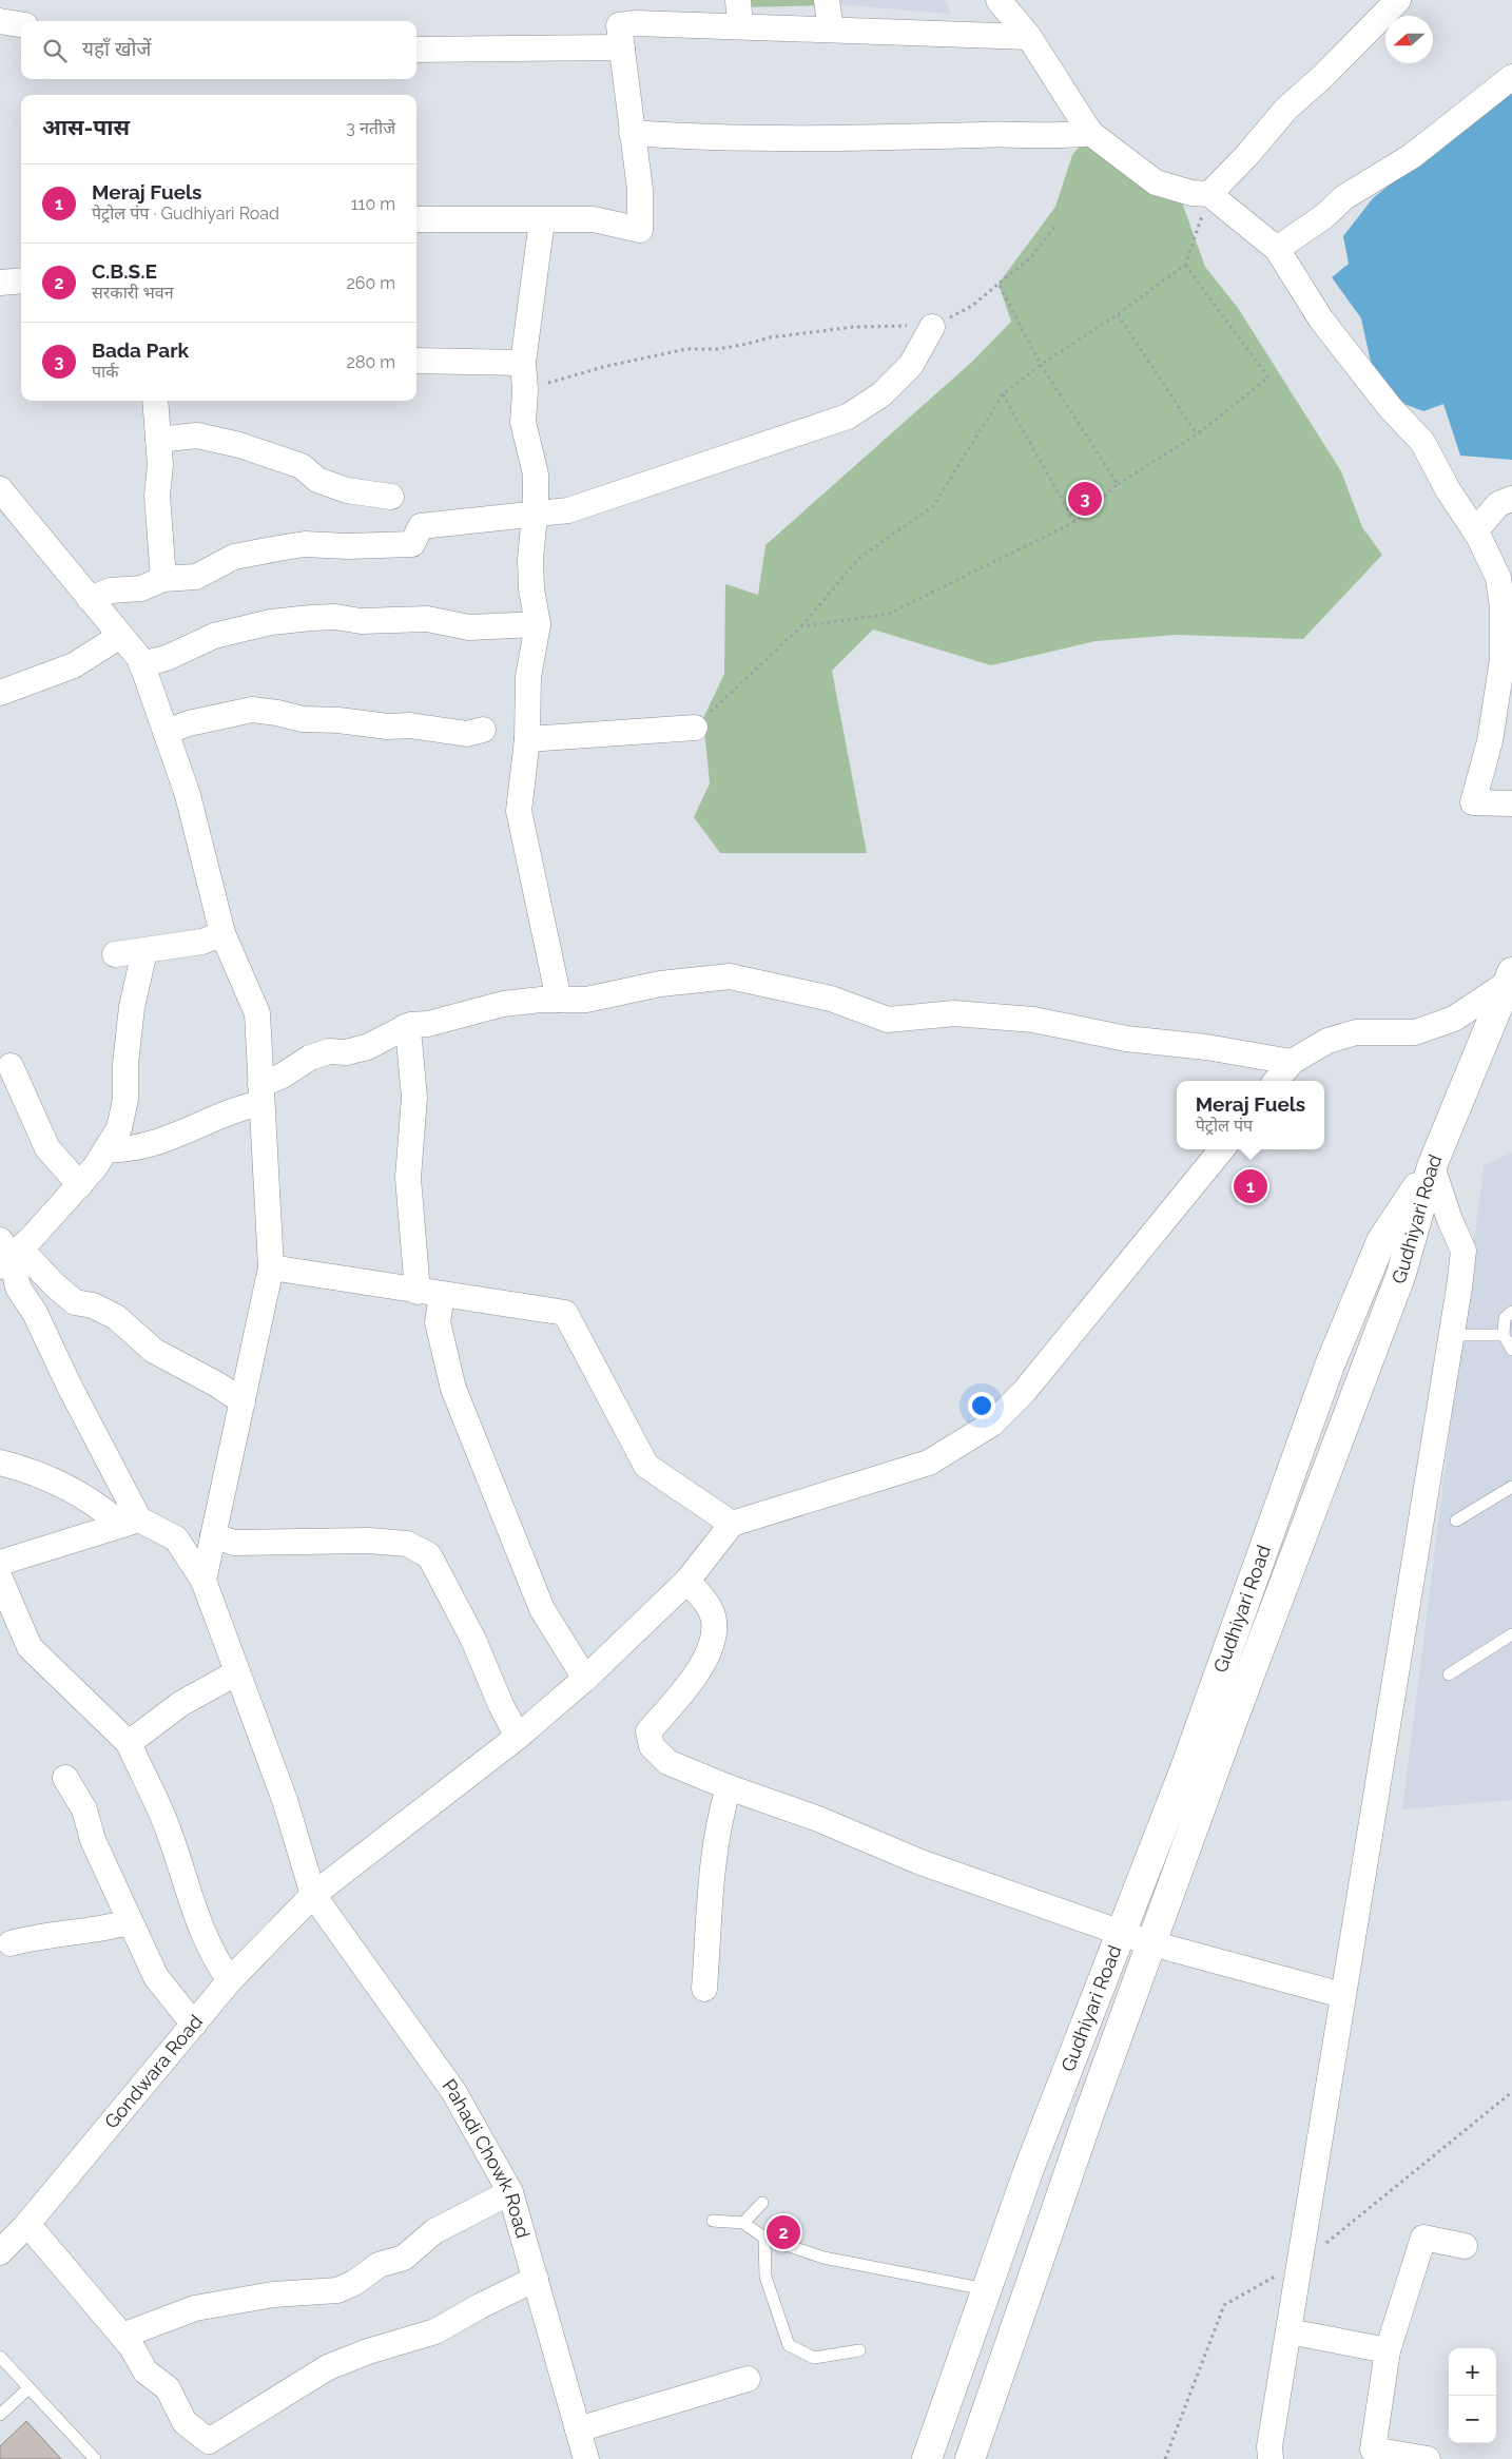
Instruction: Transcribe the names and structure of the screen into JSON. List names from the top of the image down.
{
  "streets": {
    "street": ["Gudhiyari Road", "Gondwara Road", "Pahadi Chowk Road"]
  },
  "crossings": [
    ["Gondwara Road", "Pahadi Chowk Road"]
  ],
  "north": "left",
  "page": {
    "search": "यहाँ खोजें",
    "heading": ["आस-पास", "3 नतीजे"],
    "list": [
      {
        "mark": "1",
        "name": "Meraj Fuels",
        "note": "पेट्रोल पंप · Gudhiyari Road",
        "value": "110 m"
      },
      {
        "mark": "2",
        "name": "C.B.S.E",
        "note": "सरकारी भवन",
        "value": "260 m"
      },
      {
        "mark": "3",
        "name": "Bada Park",
        "note": "पार्क",
        "value": "280 m"
      }
    ],
    "pins": ["3", "1", "2"],
    "popup": ["Meraj Fuels", "पेट्रोल पंप"],
    "map_buttons": ["+", "−"]
  }
}
